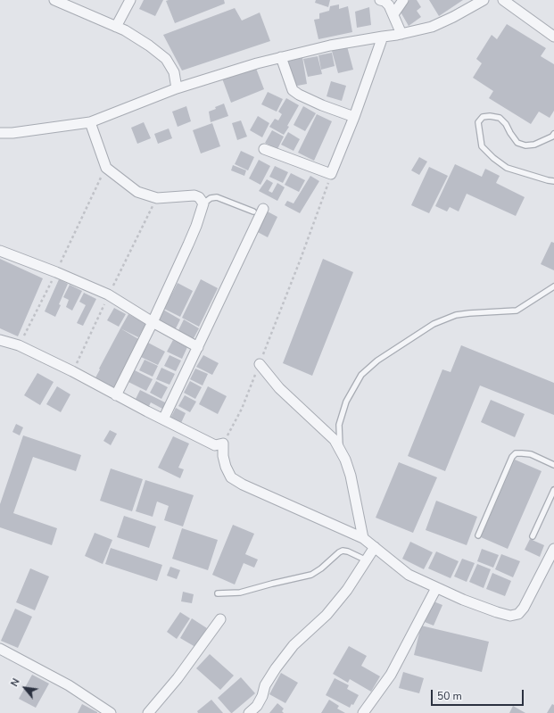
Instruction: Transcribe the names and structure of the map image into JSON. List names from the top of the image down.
{
  "scale_bar": "50 m",
  "north": "top left"
}
